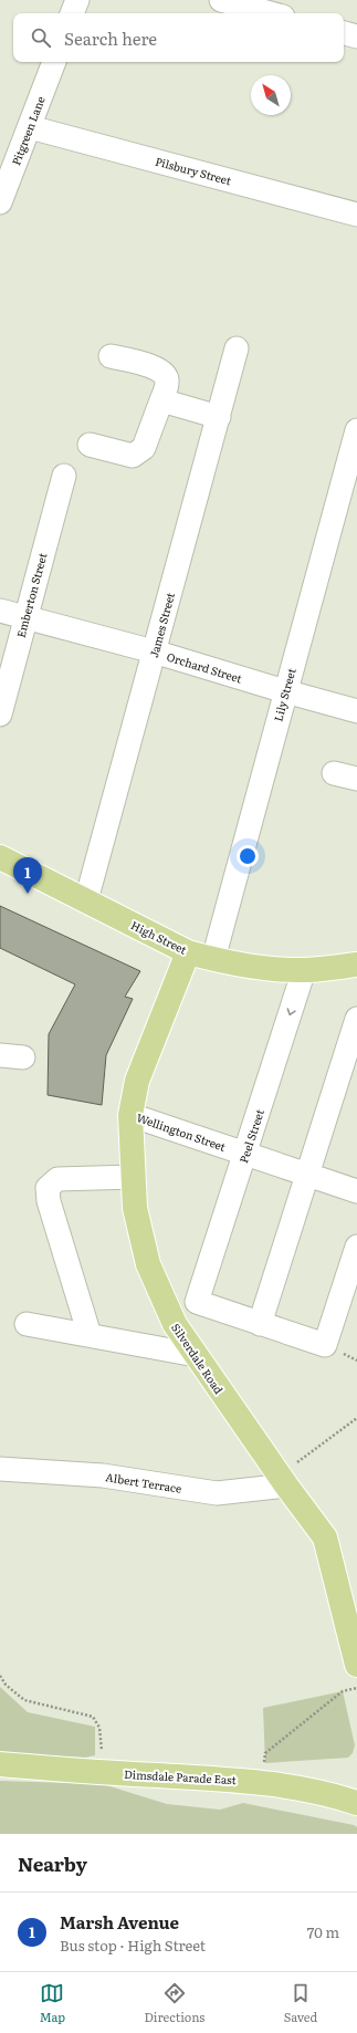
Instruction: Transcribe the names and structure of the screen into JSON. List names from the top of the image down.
{
  "streets": {
    "main road": ["High Street", "Silverdale Road", "Dimsdale Parade East"],
    "street": [
      "Pitgreen Lane",
      "Pilsbury Street",
      "Emberton Street",
      "James Street",
      "Orchard Street",
      "Lily Street",
      "Wellington Street",
      "Peel Street",
      "Albert Terrace"
    ]
  },
  "crossings": [
    ["Pitgreen Lane", "Pilsbury Street"],
    ["Emberton Street", "Orchard Street"],
    ["James Street", "Orchard Street"],
    ["James Street", "High Street"],
    ["Orchard Street", "Lily Street"],
    ["Lily Street", "High Street"],
    ["High Street", "Peel Street"],
    ["High Street", "Silverdale Road"],
    ["Wellington Street", "Peel Street"],
    ["Wellington Street", "Silverdale Road"],
    ["Silverdale Road", "Albert Terrace"]
  ],
  "north": "top left",
  "page": {
    "search": "Search here",
    "pins": "1",
    "heading": "Nearby",
    "list": [
      {
        "mark": "1",
        "name": "Marsh Avenue",
        "note": "Bus stop · High Street",
        "value": "70 m"
      }
    ],
    "nav": ["Map", "Directions", "Saved"]
  }
}
